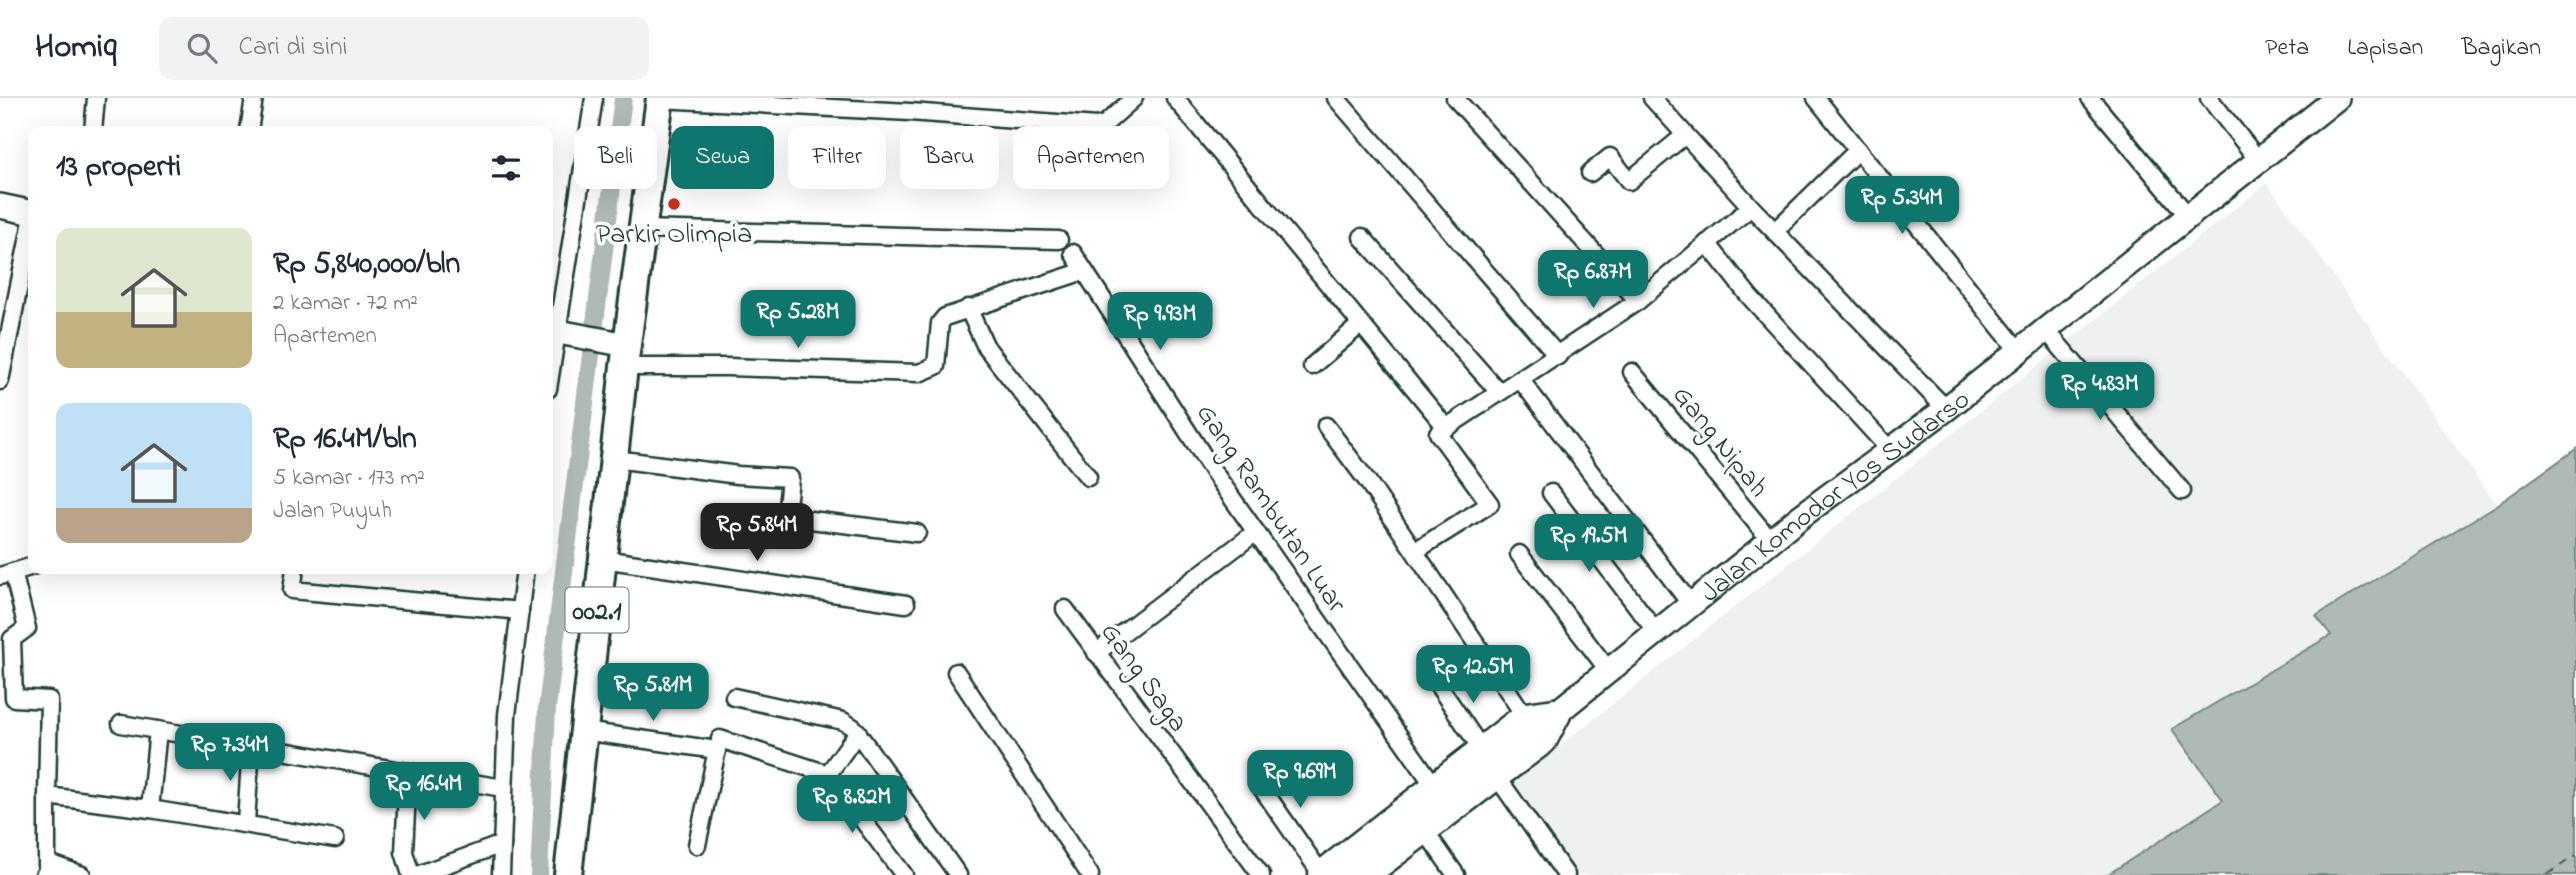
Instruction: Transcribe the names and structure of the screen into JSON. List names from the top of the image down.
{
  "streets": {
    "highway": ["Jalan Komodor Yos Sudarso"],
    "main road": ["002.1"],
    "street": ["Gang Nipah", "Gang Rambutan Luar", "Gang Saga"]
  },
  "crossings": [
    ["Gang Nipah", "Jalan Komodor Yos Sudarso"],
    ["Jalan Komodor Yos Sudarso", "Gang Rambutan Luar"]
  ],
  "places": ["Parkir Olimpia"],
  "page": {
    "header": "Homiq",
    "search": "Cari di sini",
    "nav": ["Peta", "Lapisan", "Bagikan"],
    "chip": [
      "Beli",
      "Sewa",
      "Filter",
      "Baru",
      "Apartemen"
    ],
    "heading": "13 properti",
    "price": [
      "Rp 5.34M",
      "Rp 6.87M",
      "Rp 5.28M",
      "Rp 9.93M",
      "Rp 4.83M",
      "Rp 5.84M",
      "Rp 19.5M",
      "Rp 12.5M",
      "Rp 5.81M",
      "Rp 7.34M",
      "Rp 9.69M",
      "Rp 16.4M",
      "Rp 8.82M"
    ],
    "list": [
      {
        "name": "Rp 5,840,000/bln",
        "note": "2 kamar · 72 m² · Apartemen"
      },
      {
        "name": "Rp 16.4M/bln",
        "note": "5 kamar · 173 m² · Jalan Puyuh"
      }
    ]
  }
}
